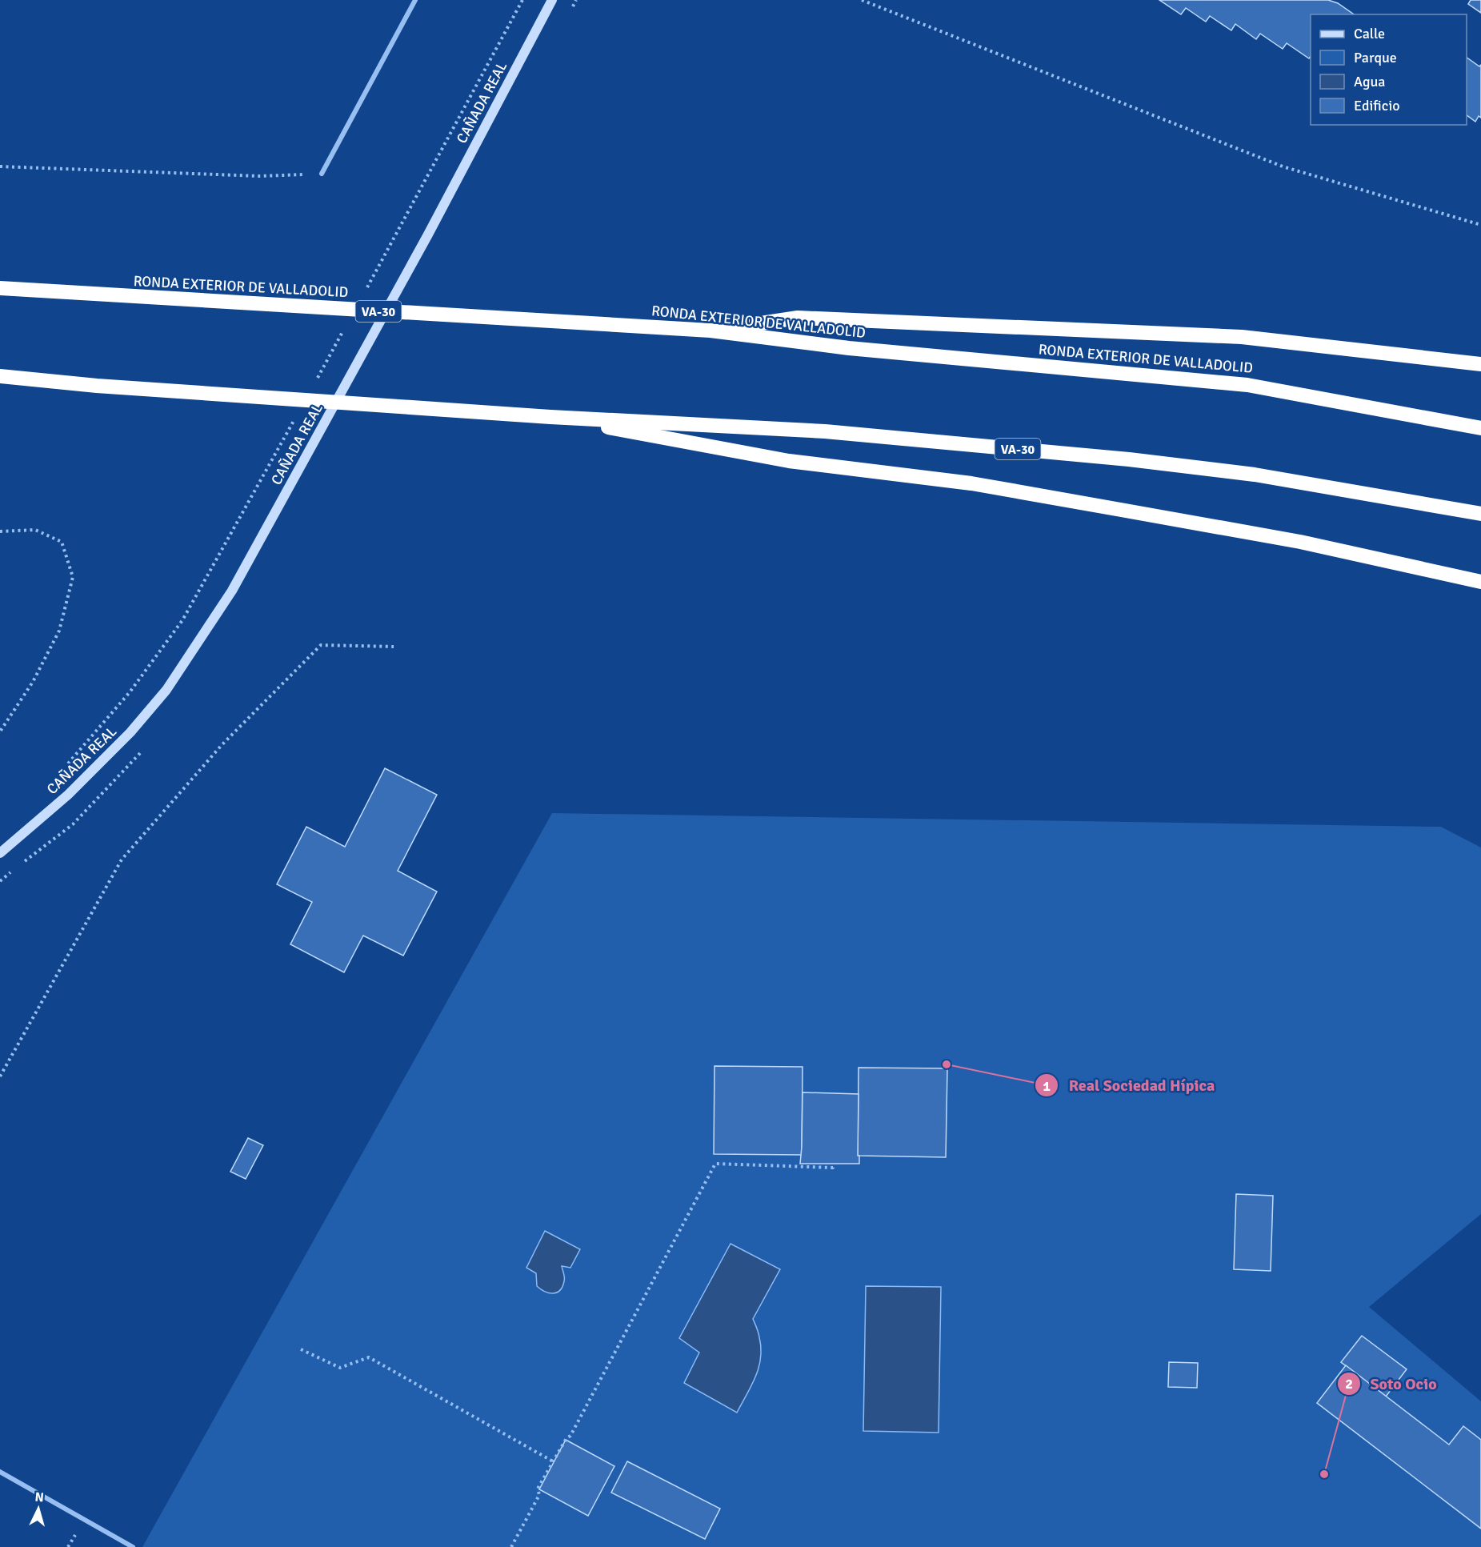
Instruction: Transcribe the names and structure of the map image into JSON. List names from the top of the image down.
{
  "streets": {
    "highway": ["RONDA EXTERIOR DE VALLADOLID", "VA-30"],
    "street": ["CAÑADA REAL"]
  },
  "places": ["Real Sociedad Hípica", "Soto Ocio"],
  "legend": [
    "Calle",
    "Parque",
    "Agua",
    "Edificio"
  ],
  "north": "top"
}
